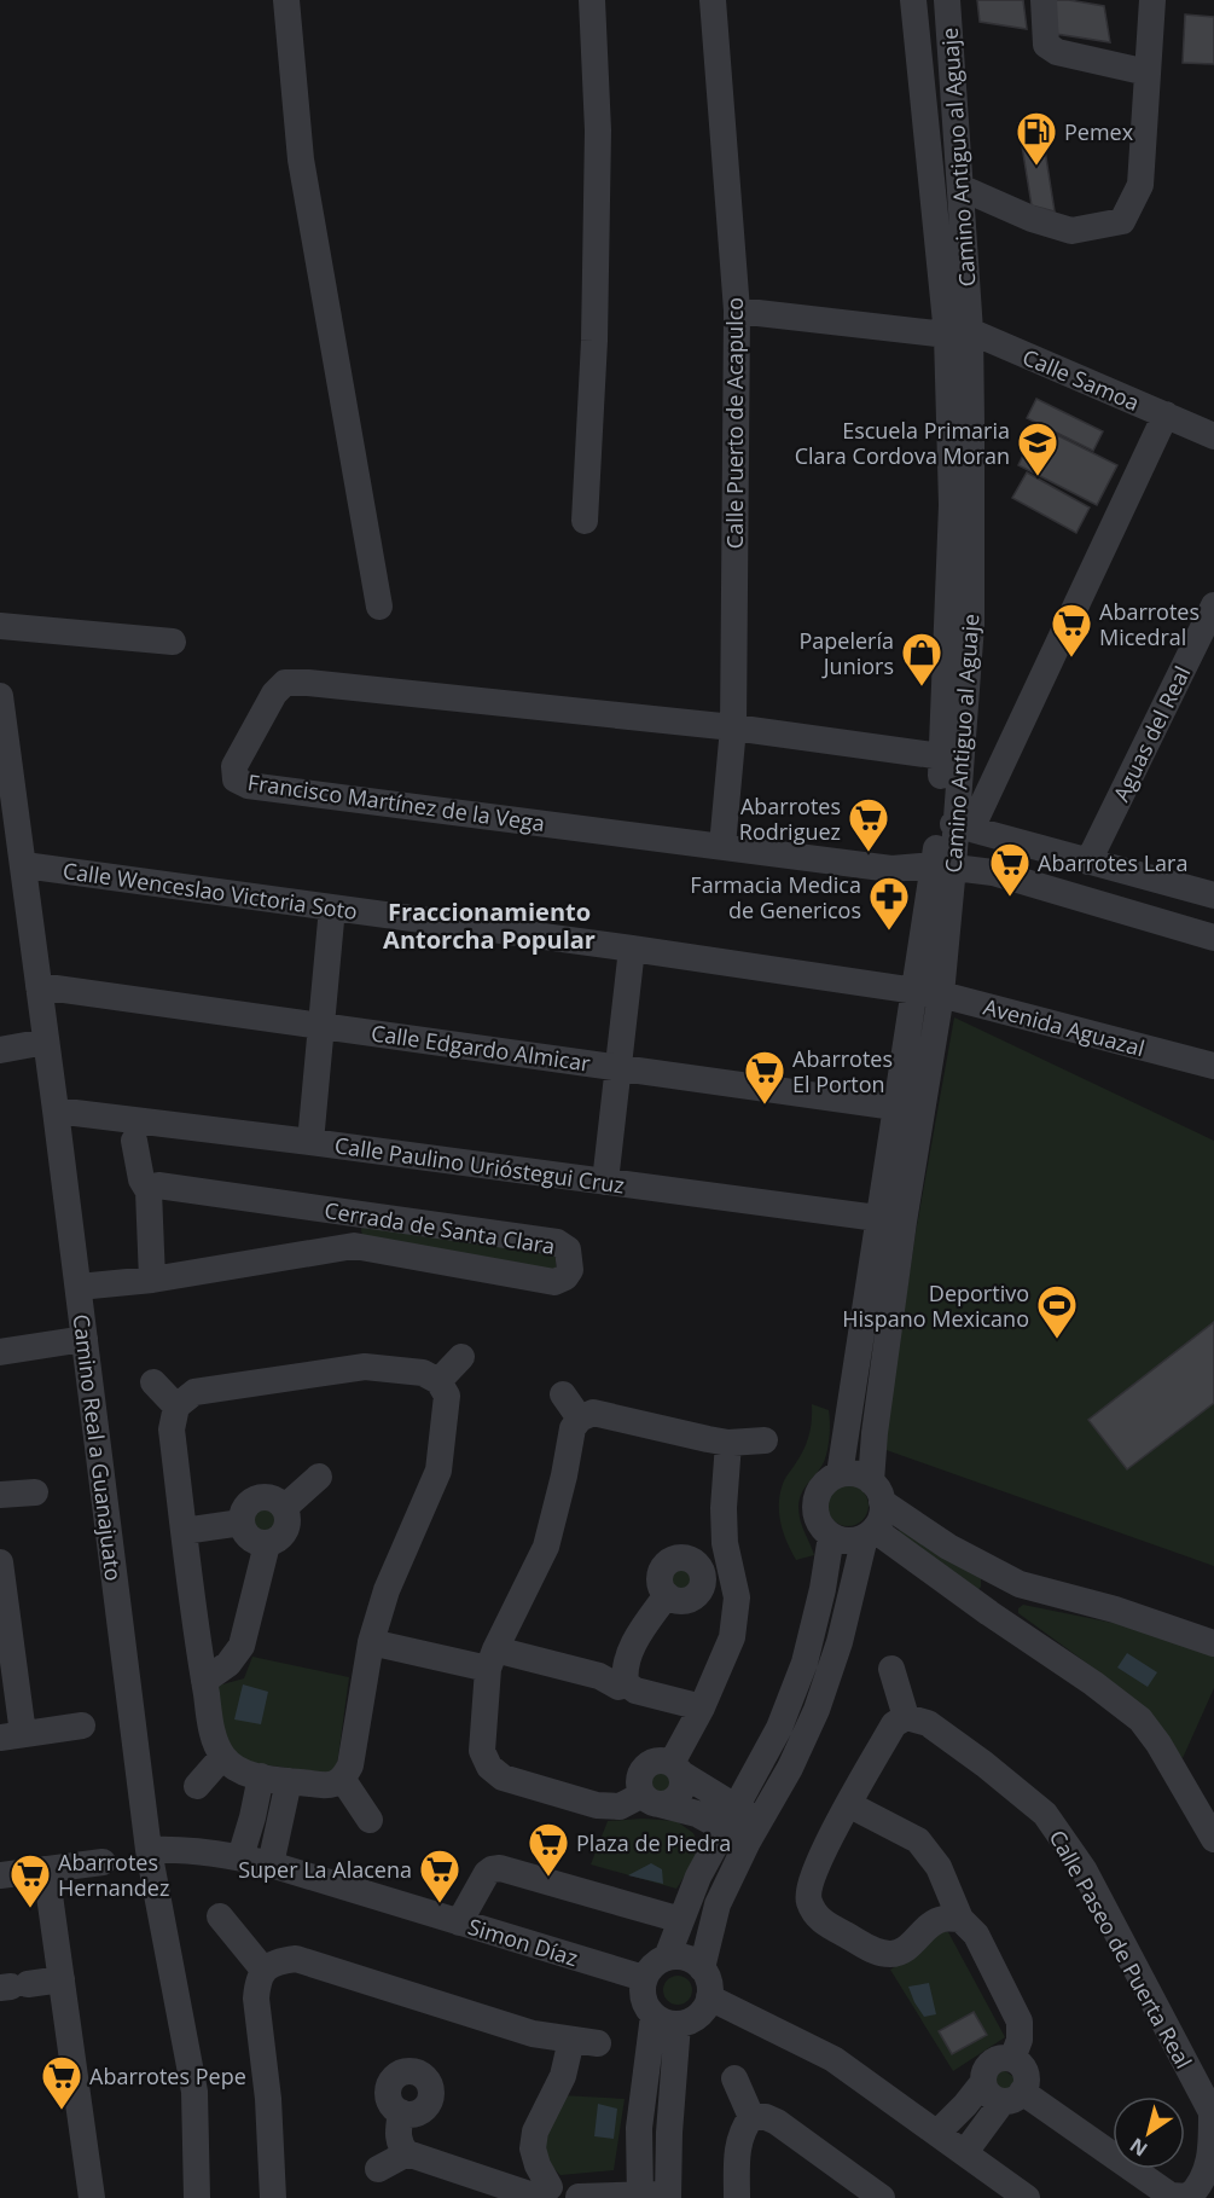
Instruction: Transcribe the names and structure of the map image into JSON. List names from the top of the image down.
{
  "streets": {
    "street": [
      "Camino Antiguo al Aguaje",
      "Calle Samoa",
      "Calle Puerto de Acapulco",
      "Aguas del Real",
      "Francisco Martínez de la Vega",
      "Calle Wenceslao Victoria Soto",
      "Avenida Aguazal",
      "Calle Edgardo Almicar",
      "Calle Paulino Urióstegui Cruz",
      "Cerrada de Santa Clara",
      "Camino Real a Guanajuato",
      "Simon Díaz",
      "Calle Paseo de Puerta Real"
    ]
  },
  "crossings": [
    ["Camino Antiguo al Aguaje", "Calle Samoa"],
    ["Camino Antiguo al Aguaje", "Francisco Martínez de la Vega"],
    ["Camino Antiguo al Aguaje", "Calle Wenceslao Victoria Soto"],
    ["Camino Antiguo al Aguaje", "Avenida Aguazal"],
    ["Camino Antiguo al Aguaje", "Calle Edgardo Almicar"],
    ["Camino Antiguo al Aguaje", "Calle Paulino Urióstegui Cruz"],
    ["Calle Samoa", "Calle Puerto de Acapulco"],
    ["Calle Puerto de Acapulco", "Francisco Martínez de la Vega"],
    ["Calle Wenceslao Victoria Soto", "Avenida Aguazal"],
    ["Calle Wenceslao Victoria Soto", "Camino Real a Guanajuato"],
    ["Calle Edgardo Almicar", "Camino Real a Guanajuato"],
    ["Calle Paulino Urióstegui Cruz", "Camino Real a Guanajuato"],
    ["Cerrada de Santa Clara", "Camino Real a Guanajuato"],
    ["Camino Real a Guanajuato", "Simon Díaz"]
  ],
  "districts": ["Fraccionamiento Antorcha Popular"],
  "places": {
    "fuel station": ["Pemex"],
    "school or university": ["Escuela Primaria Clara Cordova Moran"],
    "supermarket": [
      "Abarrotes Micedral",
      "Abarrotes Rodriguez",
      "Abarrotes Lara",
      "Abarrotes El Porton",
      "Plaza de Piedra",
      "Super La Alacena",
      "Abarrotes Hernandez",
      "Abarrotes Pepe"
    ],
    "shop": ["Papelería Juniors"],
    "pharmacy": ["Farmacia Medica de Genericos"],
    "sports": ["Deportivo Hispano Mexicano"]
  },
  "north": "bottom left"
}
